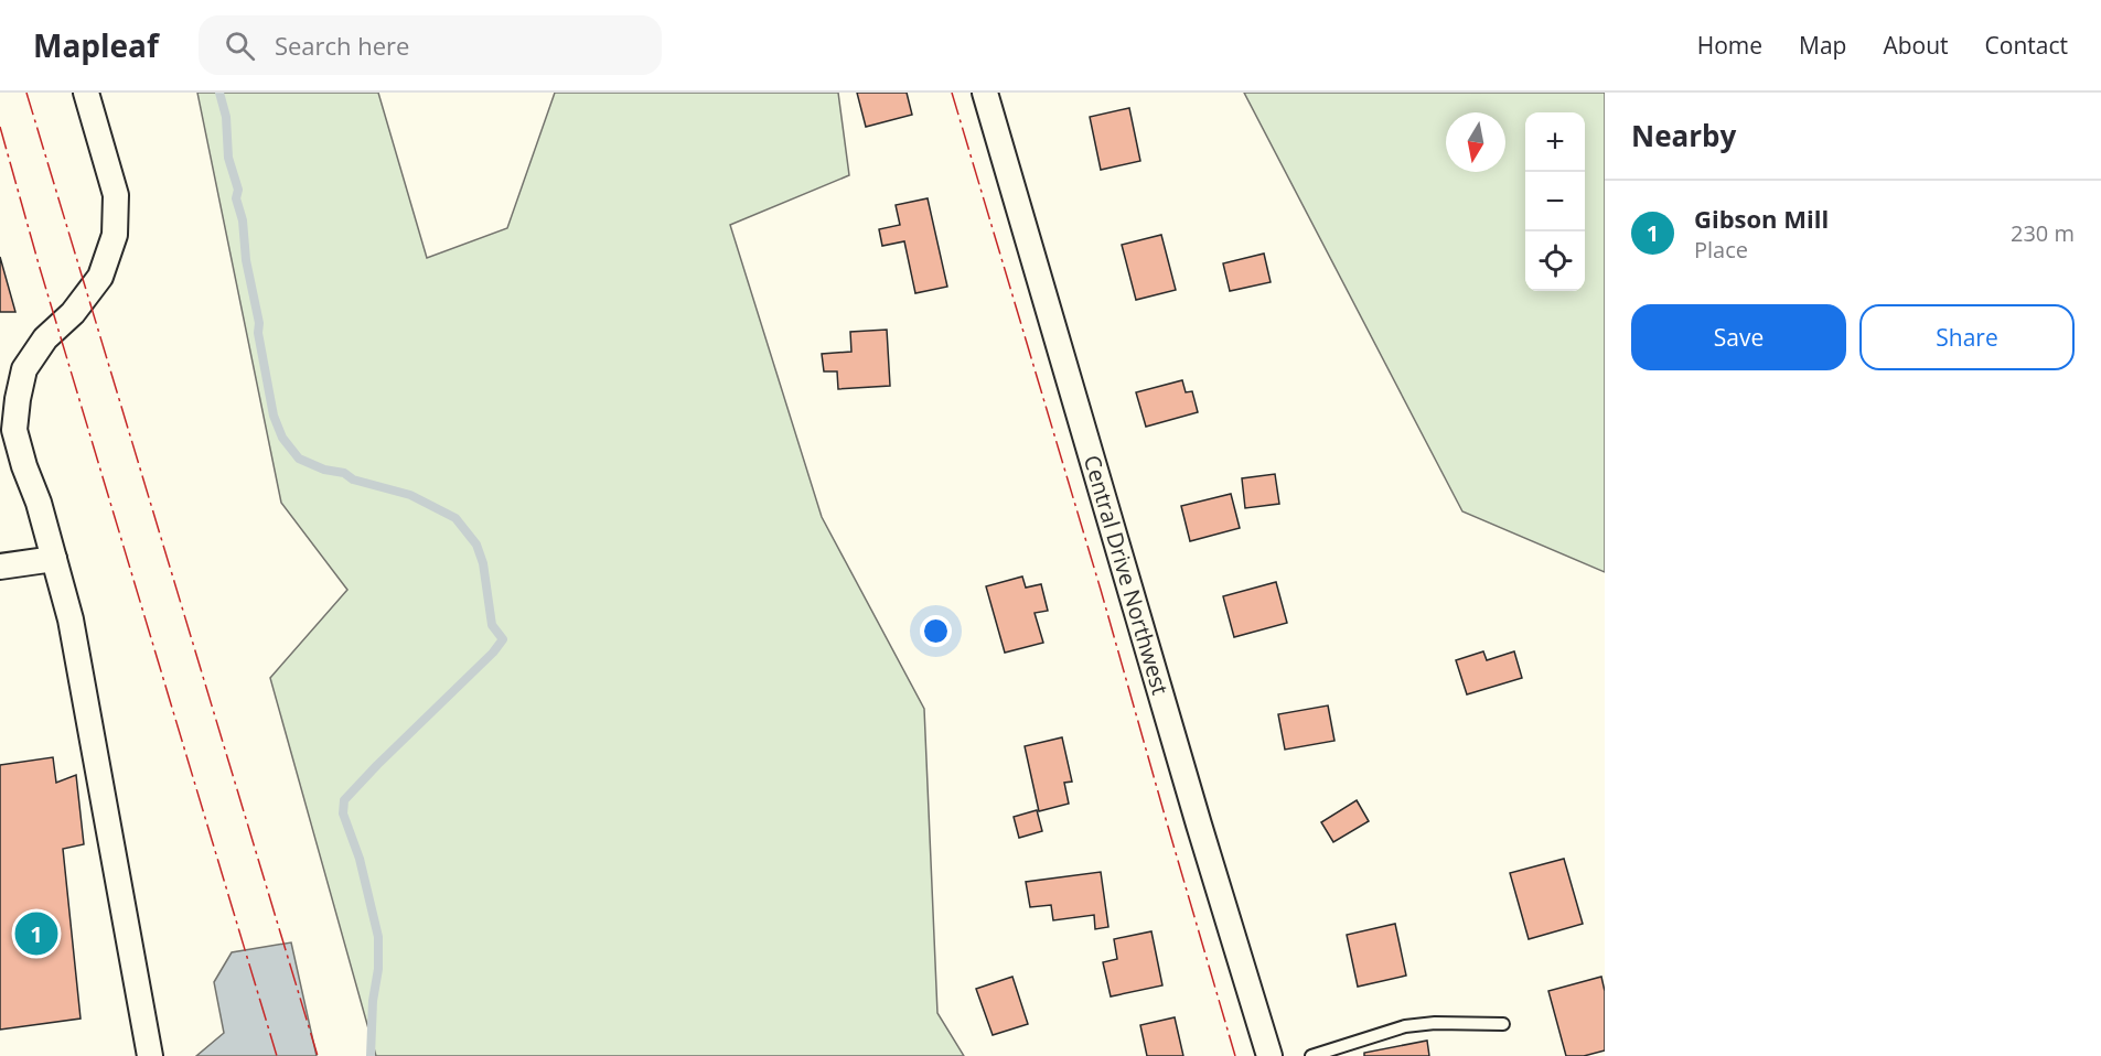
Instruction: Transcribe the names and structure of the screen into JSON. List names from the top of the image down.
{
  "streets": {
    "street": ["Central Drive Northwest"]
  },
  "north": "bottom",
  "page": {
    "header": "Mapleaf",
    "search": "Search here",
    "nav": [
      "Home",
      "Map",
      "About",
      "Contact"
    ],
    "heading": "Nearby",
    "map_buttons": ["+", "−"],
    "list": [
      {
        "mark": "1",
        "name": "Gibson Mill",
        "note": "Place",
        "value": "230 m"
      }
    ],
    "buttons": ["Save", "Share"],
    "pins": "1"
  }
}
